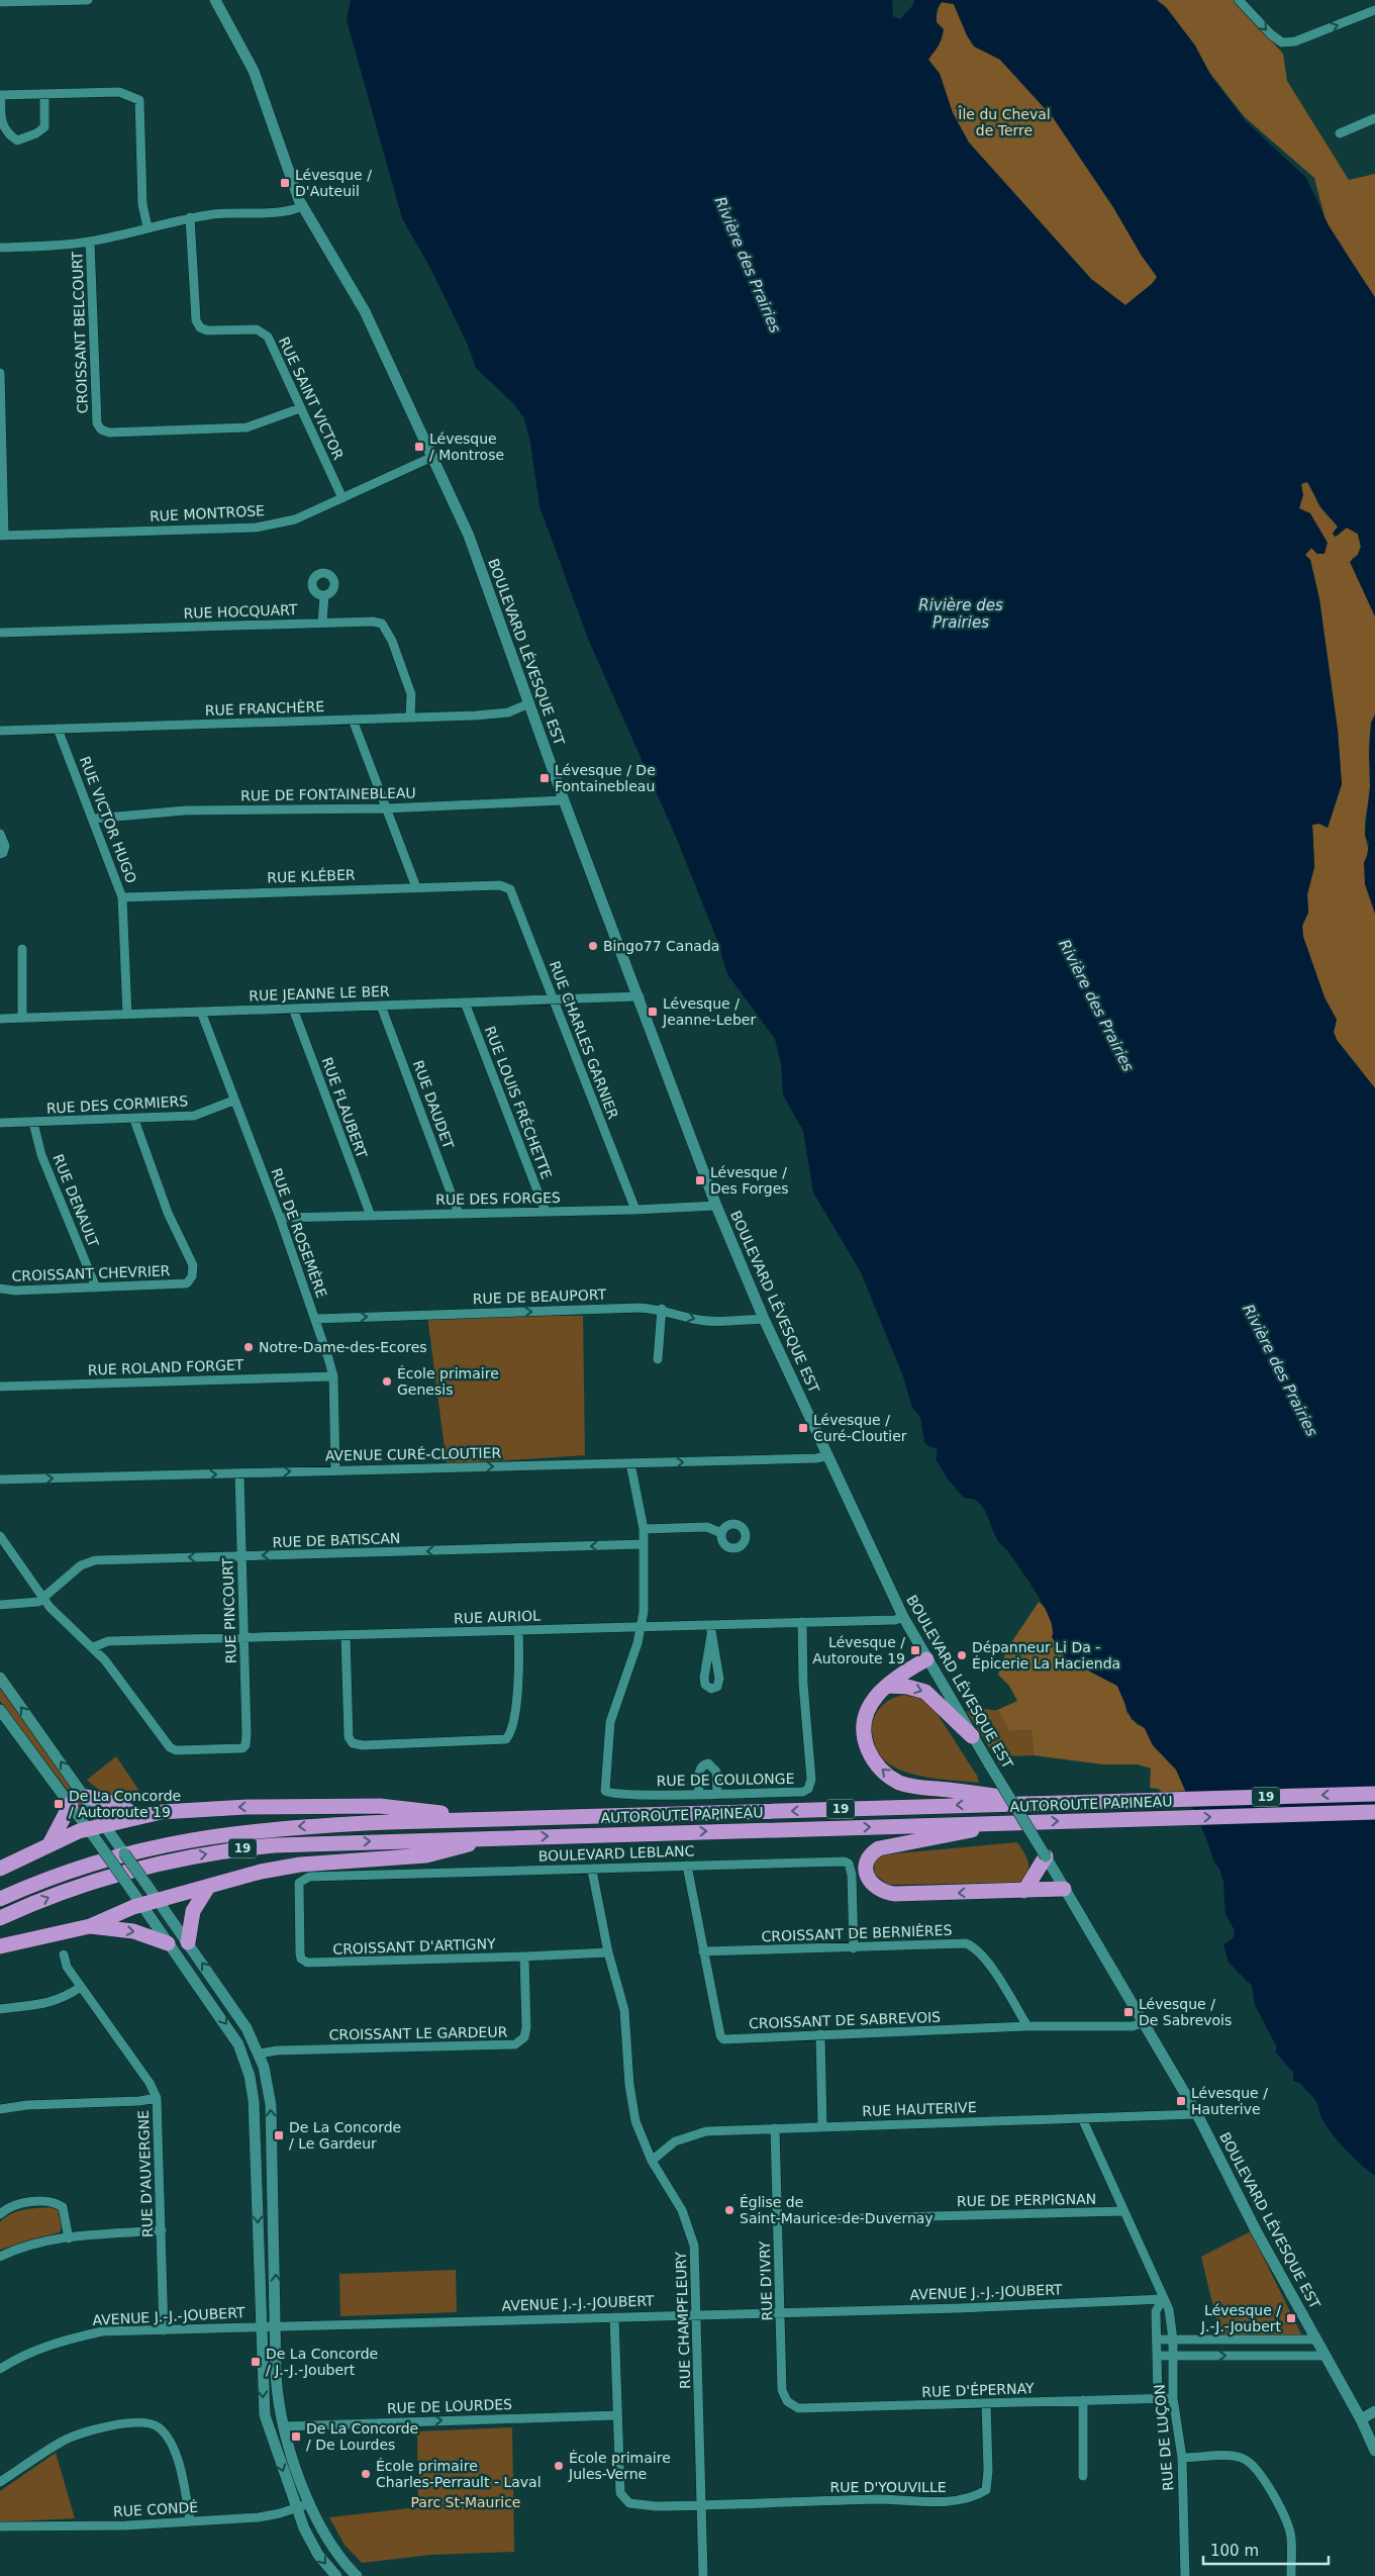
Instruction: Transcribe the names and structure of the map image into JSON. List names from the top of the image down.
{
  "streets": {
    "highway": ["19", "AUTOROUTE PAPINEAU"],
    "street": [
      "CROISSANT BELCOURT",
      "RUE SAINT VICTOR",
      "RUE MONTROSE",
      "RUE HOCQUART",
      "BOULEVARD LÉVESQUE EST",
      "RUE FRANCHÈRE",
      "RUE DE FONTAINEBLEAU",
      "RUE VICTOR HUGO",
      "RUE KLÉBER",
      "RUE JEANNE LE BER",
      "RUE CHARLES GARNIER",
      "RUE LOUIS FRÉCHETTE",
      "RUE DES CORMIERS",
      "RUE DAUDET",
      "RUE FLAUBERT",
      "RUE DES FORGES",
      "RUE DENAULT",
      "RUE DE ROSEMÈRE",
      "CROISSANT CHEVRIER",
      "RUE DE BEAUPORT",
      "RUE ROLAND FORGET",
      "AVENUE CURÉ-CLOUTIER",
      "RUE DE BATISCAN",
      "RUE PINCOURT",
      "RUE AURIOL",
      "RUE DE COULONGE",
      "BOULEVARD LEBLANC",
      "CROISSANT DE BERNIÈRES",
      "CROISSANT D'ARTIGNY",
      "CROISSANT DE SABREVOIS",
      "CROISSANT LE GARDEUR",
      "RUE HAUTERIVE",
      "RUE D'AUVERGNE",
      "RUE DE PERPIGNAN",
      "RUE D'IVRY",
      "AVENUE J.-J.-JOUBERT",
      "RUE CHAMPFLEURY",
      "RUE D'ÉPERNAY",
      "RUE DE LOURDES",
      "RUE DE LUÇON",
      "RUE D'YOUVILLE",
      "RUE CONDÉ"
    ]
  },
  "crossings": [
    ["CROISSANT BELCOURT", "RUE SAINT VICTOR"],
    ["RUE SAINT VICTOR", "RUE MONTROSE"],
    ["RUE MONTROSE", "BOULEVARD LÉVESQUE EST"],
    ["RUE HOCQUART", "RUE FRANCHÈRE"],
    ["BOULEVARD LÉVESQUE EST", "RUE FRANCHÈRE"],
    ["BOULEVARD LÉVESQUE EST", "RUE DE FONTAINEBLEAU"],
    ["BOULEVARD LÉVESQUE EST", "RUE JEANNE LE BER"],
    ["BOULEVARD LÉVESQUE EST", "RUE DES FORGES"],
    ["BOULEVARD LÉVESQUE EST", "RUE DE BEAUPORT"],
    ["BOULEVARD LÉVESQUE EST", "AVENUE CURÉ-CLOUTIER"],
    ["BOULEVARD LÉVESQUE EST", "RUE AURIOL"],
    ["BOULEVARD LÉVESQUE EST", "CROISSANT DE SABREVOIS"],
    ["BOULEVARD LÉVESQUE EST", "RUE HAUTERIVE"],
    ["RUE FRANCHÈRE", "RUE VICTOR HUGO"],
    ["RUE DE FONTAINEBLEAU", "RUE VICTOR HUGO"],
    ["RUE VICTOR HUGO", "RUE KLÉBER"],
    ["RUE VICTOR HUGO", "RUE JEANNE LE BER"],
    ["RUE KLÉBER", "RUE CHARLES GARNIER"],
    ["RUE JEANNE LE BER", "RUE CHARLES GARNIER"],
    ["RUE JEANNE LE BER", "RUE LOUIS FRÉCHETTE"],
    ["RUE JEANNE LE BER", "RUE DAUDET"],
    ["RUE JEANNE LE BER", "RUE FLAUBERT"],
    ["RUE JEANNE LE BER", "RUE DE ROSEMÈRE"],
    ["RUE CHARLES GARNIER", "RUE DES FORGES"],
    ["RUE LOUIS FRÉCHETTE", "RUE DES FORGES"],
    ["RUE DES CORMIERS", "RUE DENAULT"],
    ["RUE DES CORMIERS", "RUE DE ROSEMÈRE"],
    ["RUE DES CORMIERS", "CROISSANT CHEVRIER"],
    ["RUE DAUDET", "RUE DES FORGES"],
    ["RUE FLAUBERT", "RUE DES FORGES"],
    ["RUE DES FORGES", "RUE DE ROSEMÈRE"],
    ["RUE DENAULT", "CROISSANT CHEVRIER"],
    ["RUE DE ROSEMÈRE", "RUE DE BEAUPORT"],
    ["RUE DE ROSEMÈRE", "RUE ROLAND FORGET"],
    ["RUE DE ROSEMÈRE", "AVENUE CURÉ-CLOUTIER"],
    ["AVENUE CURÉ-CLOUTIER", "RUE PINCOURT"],
    ["RUE DE BATISCAN", "RUE PINCOURT"],
    ["RUE PINCOURT", "RUE AURIOL"],
    ["RUE AURIOL", "RUE DE COULONGE"],
    ["BOULEVARD LEBLANC", "CROISSANT DE BERNIÈRES"],
    ["BOULEVARD LEBLANC", "CROISSANT D'ARTIGNY"],
    ["BOULEVARD LEBLANC", "CROISSANT DE SABREVOIS"],
    ["BOULEVARD LEBLANC", "RUE CHAMPFLEURY"],
    ["CROISSANT DE BERNIÈRES", "CROISSANT DE SABREVOIS"],
    ["CROISSANT D'ARTIGNY", "CROISSANT LE GARDEUR"],
    ["CROISSANT D'ARTIGNY", "RUE CHAMPFLEURY"],
    ["RUE HAUTERIVE", "RUE D'IVRY"],
    ["RUE HAUTERIVE", "RUE CHAMPFLEURY"],
    ["RUE HAUTERIVE", "RUE DE LUÇON"],
    ["RUE D'AUVERGNE", "AVENUE J.-J.-JOUBERT"],
    ["RUE DE PERPIGNAN", "RUE D'IVRY"],
    ["RUE DE PERPIGNAN", "RUE DE LUÇON"],
    ["RUE D'IVRY", "AVENUE J.-J.-JOUBERT"],
    ["RUE D'IVRY", "RUE D'ÉPERNAY"],
    ["AVENUE J.-J.-JOUBERT", "RUE CHAMPFLEURY"],
    ["AVENUE J.-J.-JOUBERT", "RUE DE LUÇON"],
    ["RUE CHAMPFLEURY", "RUE D'YOUVILLE"],
    ["RUE D'ÉPERNAY", "RUE DE LUÇON"],
    ["RUE D'ÉPERNAY", "RUE D'YOUVILLE"]
  ],
  "one_way": [
    "RUE DE BEAUPORT",
    "AVENUE CURÉ-CLOUTIER",
    "RUE DE BATISCAN",
    "RUE DE LOURDES"
  ],
  "water": ["Rivière des Prairies"],
  "parks": ["Île du Cheval de Terre", "Parc St-Maurice"],
  "places": {
    "transit": [
      "Lévesque / D'Auteuil",
      "Lévesque / Montrose",
      "Lévesque / De Fontainebleau",
      "Lévesque / Jeanne-Leber",
      "Lévesque / Des Forges",
      "Lévesque / Curé-Cloutier",
      "Lévesque / Autoroute 19",
      "De La Concorde / Autoroute 19",
      "Lévesque / De Sabrevois",
      "Lévesque / Hauterive",
      "De La Concorde / Le Gardeur",
      "Lévesque / J.-J.-Joubert",
      "De La Concorde / J.-J.-Joubert",
      "De La Concorde / De Lourdes"
    ],
    "other": [
      "Bingo77 Canada",
      "Notre-Dame-des-Ecores",
      "École primaire Genesis",
      "Dépanneur Li Da - Épicerie La Hacienda",
      "Église de Saint-Maurice-de-Duvernay",
      "École primaire Jules-Verne",
      "École primaire Charles-Perrault - Laval"
    ]
  },
  "scale_bar": "100 m"
}
